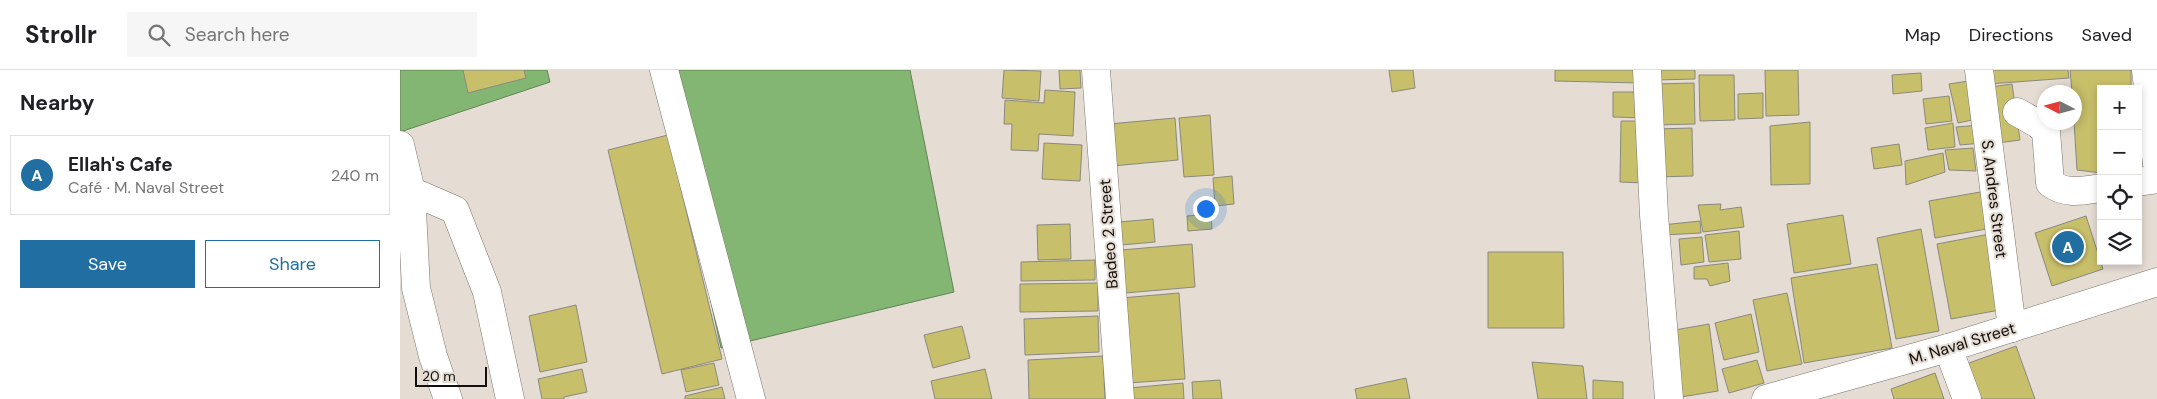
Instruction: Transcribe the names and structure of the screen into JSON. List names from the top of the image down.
{
  "streets": {
    "street": ["S. Andres Street", "Badeo 2 Street", "M. Naval Street"]
  },
  "crossings": [
    ["S. Andres Street", "M. Naval Street"]
  ],
  "scale_bar": "20 m",
  "north": "left",
  "page": {
    "header": "Strollr",
    "search": "Search here",
    "nav": ["Map", "Directions", "Saved"],
    "heading": "Nearby",
    "map_buttons": ["+", "−"],
    "list": [
      {
        "mark": "A",
        "name": "Ellah's Cafe",
        "note": "Café · M. Naval Street",
        "value": "240 m"
      }
    ],
    "buttons": ["Save", "Share"],
    "pins": "A",
    "scale": "20 m"
  }
}
